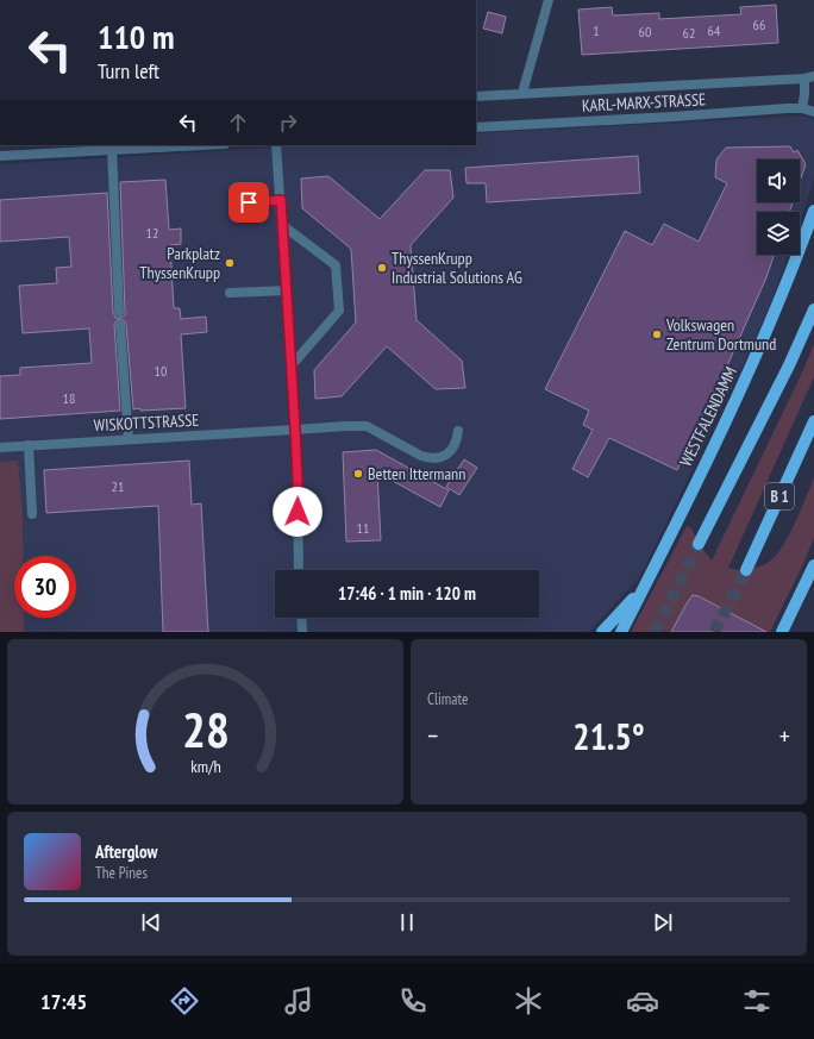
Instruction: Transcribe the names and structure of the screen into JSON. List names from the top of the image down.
{
  "streets": {
    "main road": ["WESTFALENDAMM", "B 1"],
    "street": ["KARL-MARX-STRASSE", "WISKOTTSTRASSE"]
  },
  "places": [
    "Parkplatz ThyssenKrupp",
    "ThyssenKrupp Industrial Solutions AG",
    "Volkswagen Zentrum Dortmund",
    "Betten Ittermann"
  ],
  "house_numbers": [
    "66",
    "1",
    "64",
    "60",
    "62",
    "12",
    "10",
    "18",
    "21",
    "11"
  ],
  "page": {
    "turn": ["110 m", "Turn left"],
    "limit": "30",
    "trip": "17:46 · 1 min · 120 m",
    "tile": "Climate",
    "heat": ["−", "21.5°", "+"],
    "song": ["Afterglow", "The Pines"],
    "tabs": "17:45",
    "gauge": ["28", "km/h"]
  }
}
